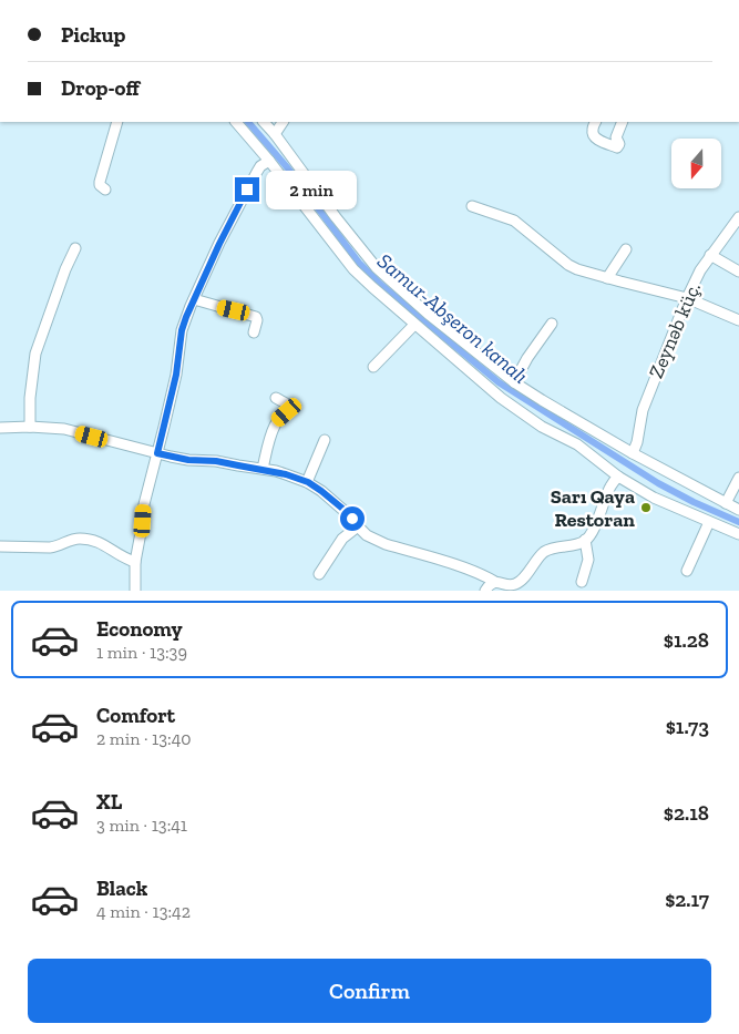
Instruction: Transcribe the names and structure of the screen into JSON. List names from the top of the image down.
{
  "streets": {
    "street": ["Zeynəb küç."]
  },
  "water": ["Samur-Abşeron kanalı"],
  "places": ["Sarı Qaya Restoran"],
  "north": "bottom",
  "page": {
    "banner": ["Pickup", "Drop-off"],
    "bubble": "2 min",
    "list": [
      {
        "name": "Economy",
        "note": "1 min · 13:39",
        "value": "$1.28"
      },
      {
        "name": "Comfort",
        "note": "2 min · 13:40",
        "value": "$1.73"
      },
      {
        "name": "XL",
        "note": "3 min · 13:41",
        "value": "$2.18"
      },
      {
        "name": "Black",
        "note": "4 min · 13:42",
        "value": "$2.17"
      }
    ],
    "buttons": "Confirm"
  }
}
